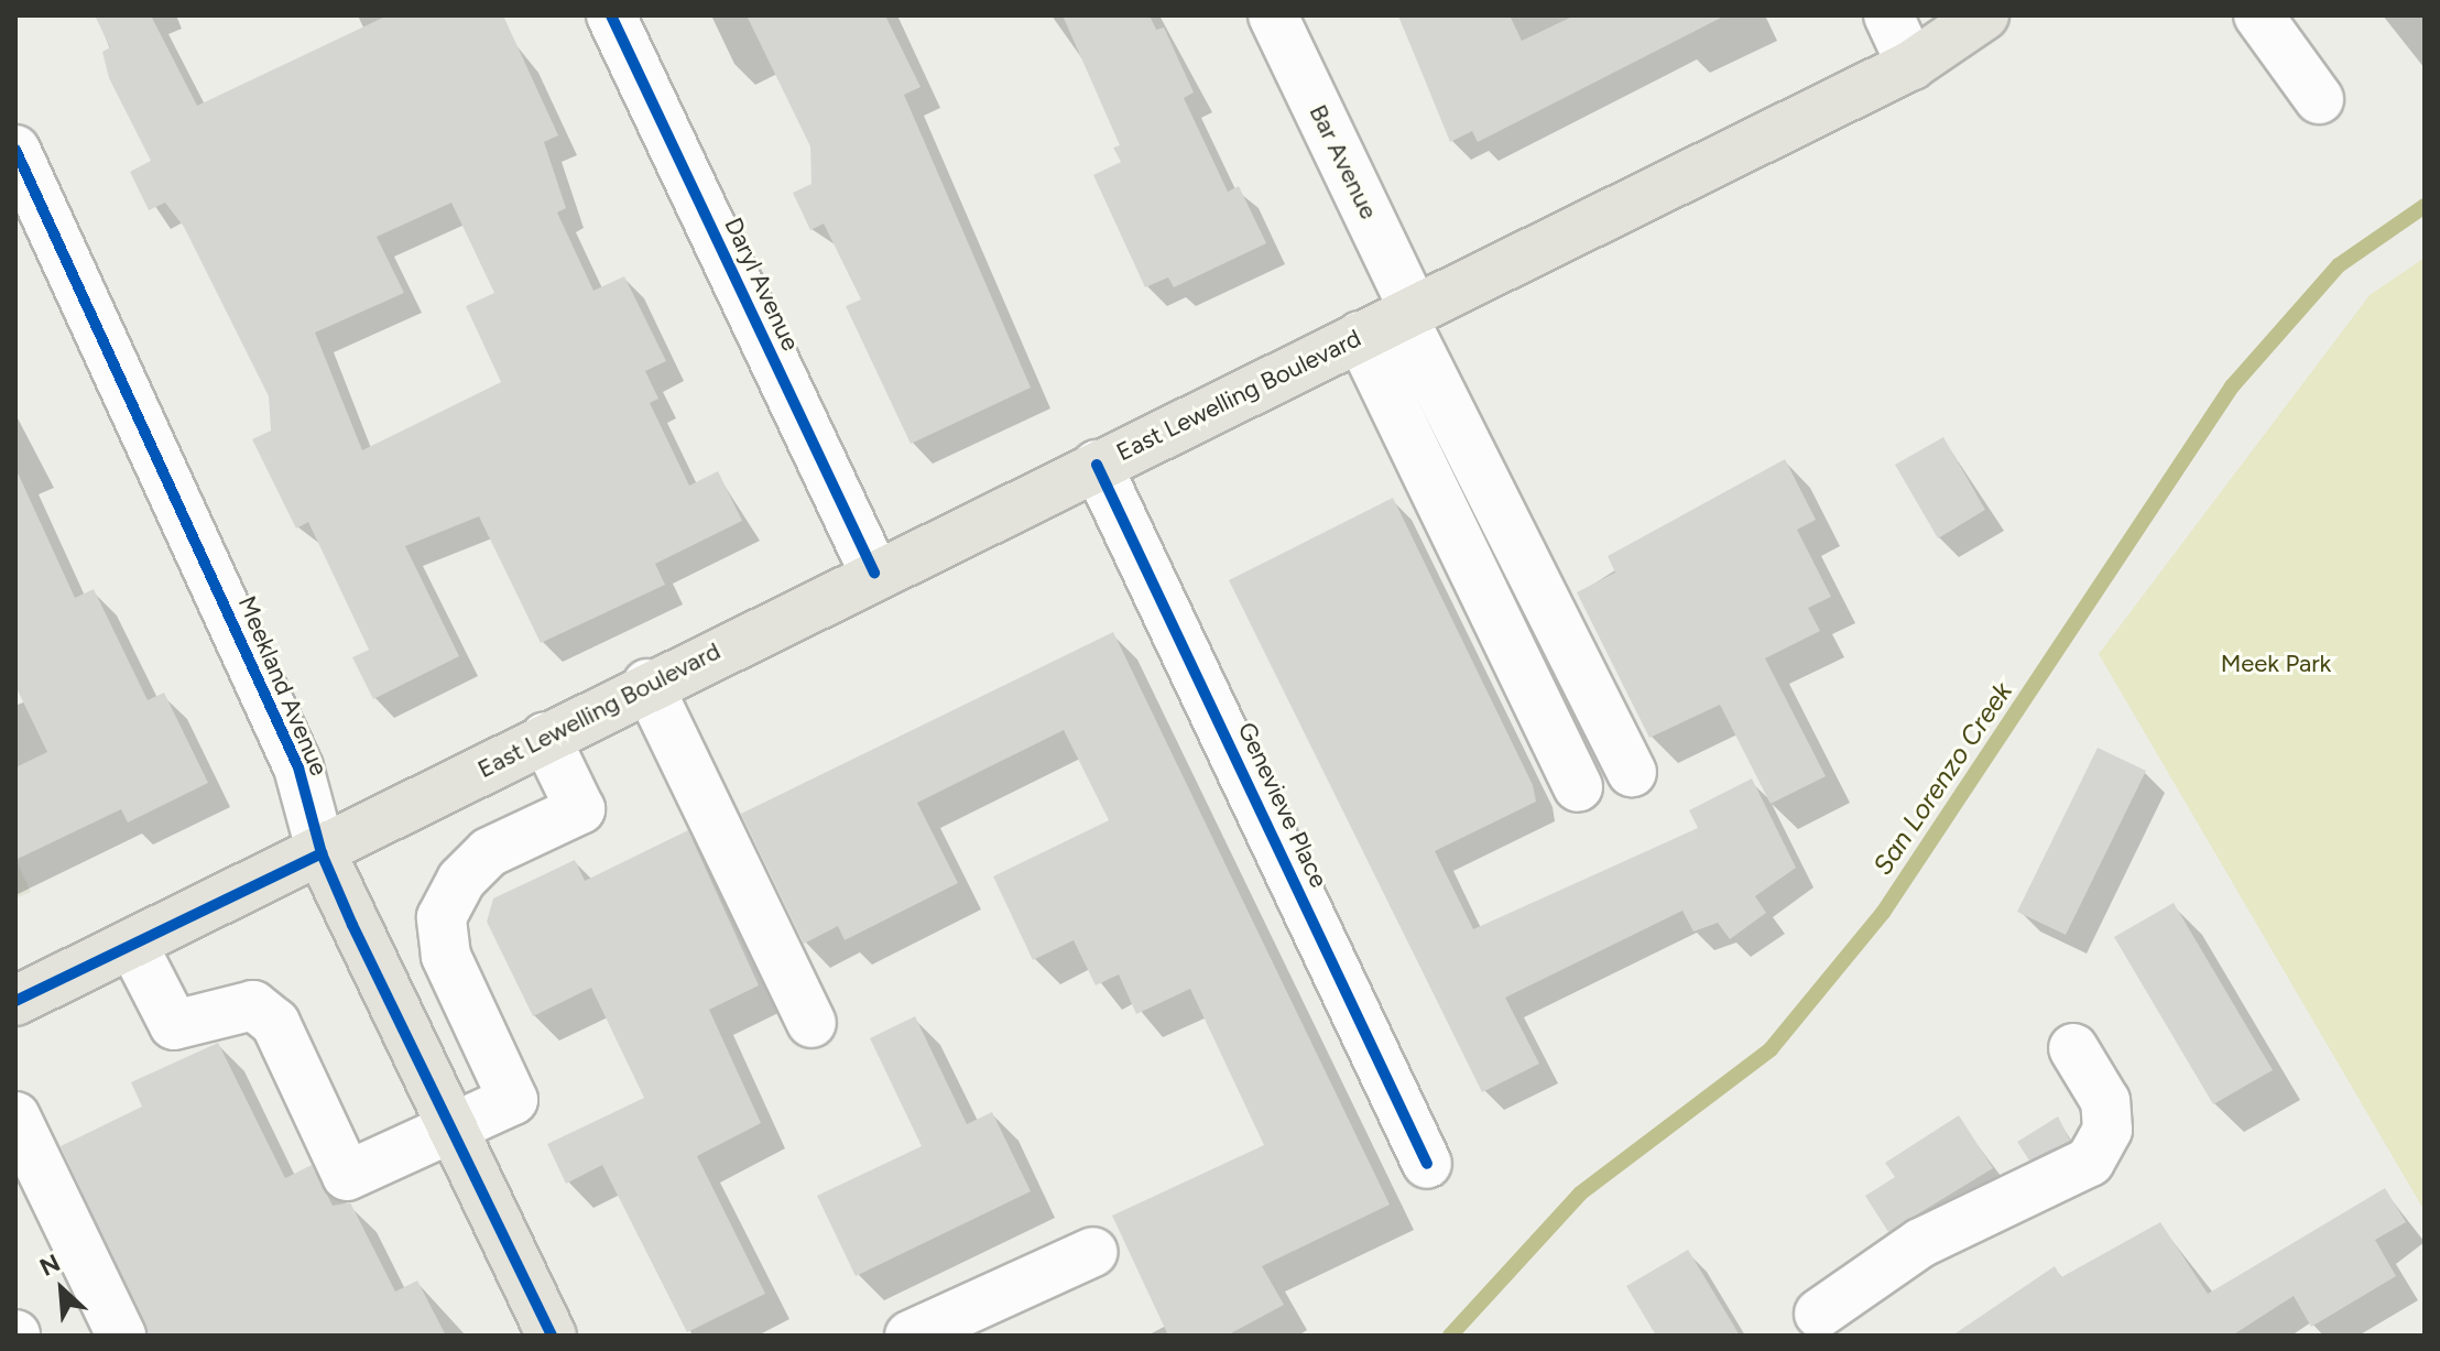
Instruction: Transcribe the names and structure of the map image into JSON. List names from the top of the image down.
{
  "streets": {
    "main road": ["East Lewelling Boulevard", "Meekland Avenue"],
    "street": ["Bar Avenue", "Daryl Avenue", "Genevieve Place"]
  },
  "crossings": [
    ["Bar Avenue", "East Lewelling Boulevard"],
    ["Daryl Avenue", "East Lewelling Boulevard"],
    ["East Lewelling Boulevard", "Meekland Avenue"],
    ["East Lewelling Boulevard", "Genevieve Place"]
  ],
  "water": ["San Lorenzo Creek"],
  "parks": ["Meek Park"],
  "north": "top left"
}
